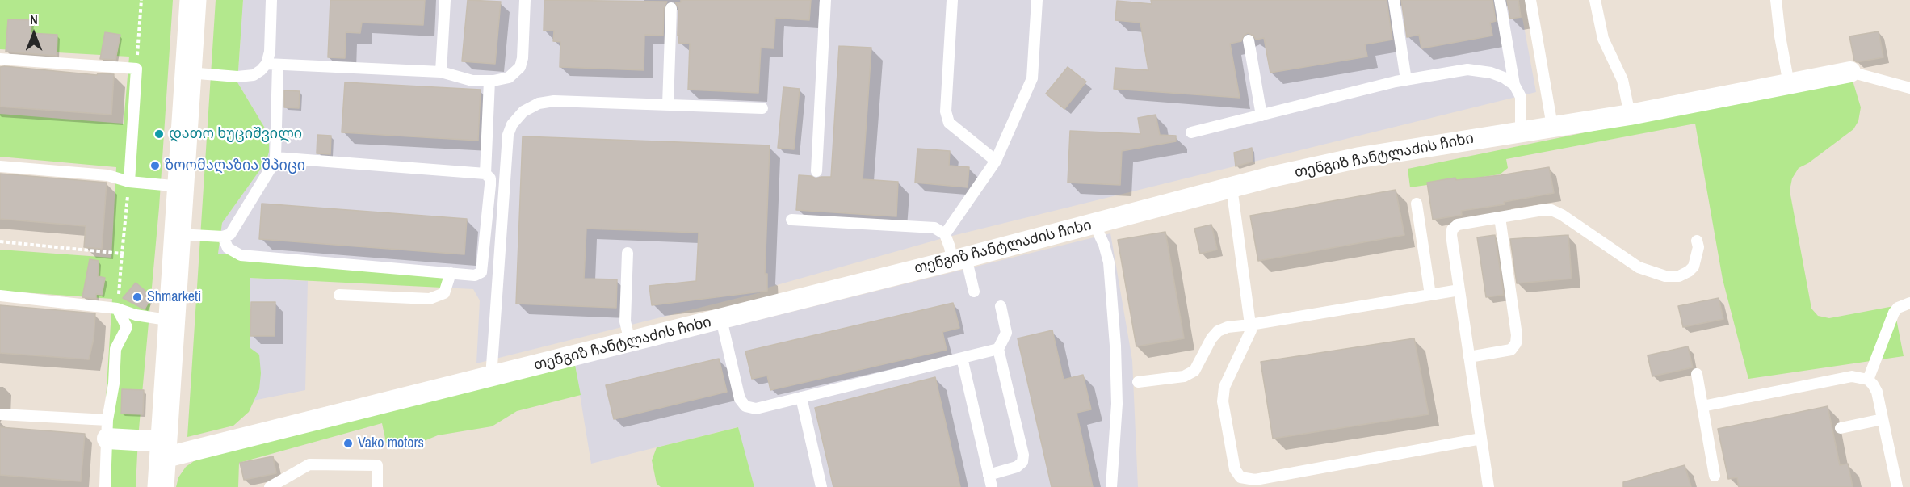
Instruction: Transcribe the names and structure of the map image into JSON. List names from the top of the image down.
{
  "streets": {
    "street": ["თენგიზ ჩანტლაძის ჩიხი"]
  },
  "places": [
    "დათო ხუციშვილი",
    "ზოომაღაზია შპიცი",
    "Shmarketi",
    "Vako motors"
  ],
  "north": "top"
}
